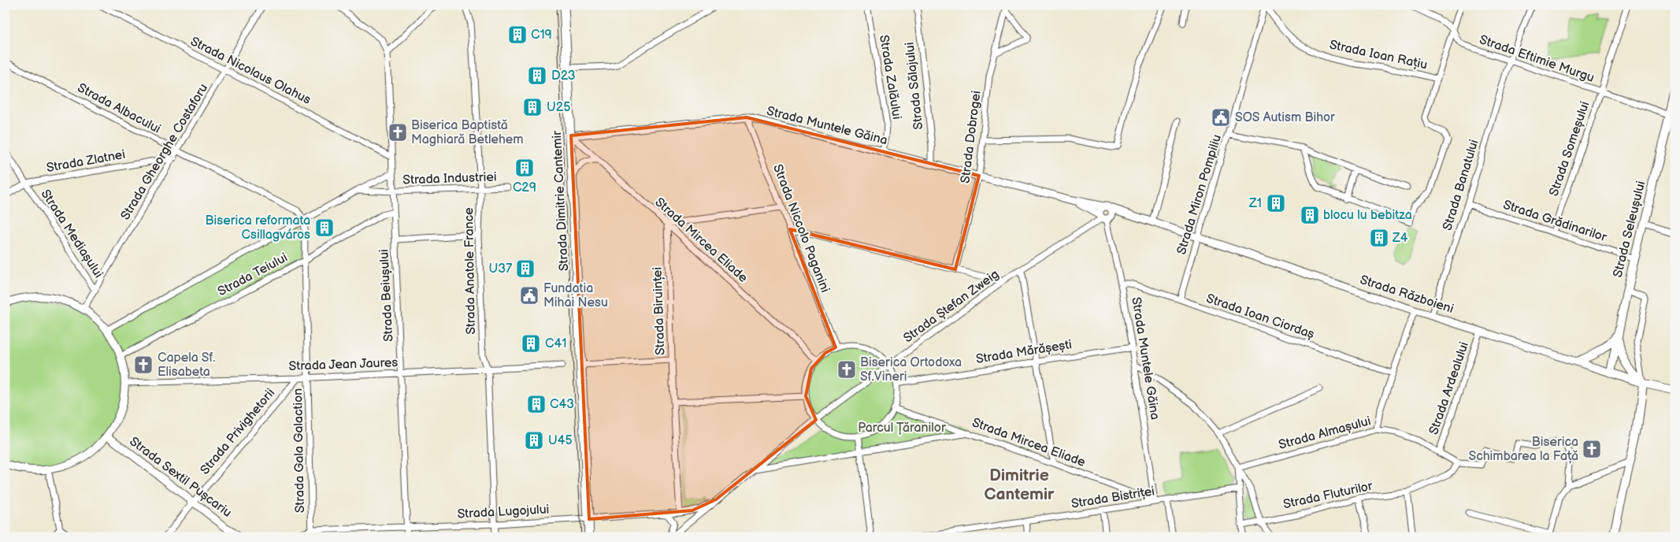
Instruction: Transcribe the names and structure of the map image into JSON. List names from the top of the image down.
{
  "streets": {
    "main road": ["Strada Dimitrie Cantemir", "Strada Seleușului", "Strada Războieni"],
    "street": [
      "Strada Ioan Rațiu",
      "Strada Eftimie Murgu",
      "Strada Nicolaus Olahus",
      "Strada Zalăului",
      "Strada Sălajului",
      "Strada Albacului",
      "Strada Muntele Găina",
      "Strada Dobrogei",
      "Strada Someșului",
      "Strada Gheorghe Costaforu",
      "Strada Zlatnei",
      "Strada Industriei",
      "Strada Banatului",
      "Strada Miron Pompiliu",
      "Strada Grădinarilor",
      "Strada Niccolo Paganini",
      "Strada Mediașului",
      "Strada Mircea Eliade",
      "Strada Anatole France",
      "Strada Teiului",
      "Strada Beiușului",
      "Strada Ștefan Zweig",
      "Strada Biruinței",
      "Strada Ioan Ciordaș",
      "Strada Mărășești",
      "Strada Jean Jaures",
      "Strada Ardealului",
      "Strada Privighetorii",
      "Strada Almașului",
      "Strada Gala Galaction",
      "Strada Sextil Pușcariu",
      "Strada Fluturilor",
      "Strada Bistriței",
      "Strada Lugojului"
    ]
  },
  "crossings": [
    ["Strada Ioan Rațiu", "Strada Miron Pompiliu"],
    ["Strada Eftimie Murgu", "Strada Someșului"],
    ["Strada Eftimie Murgu", "Strada Banatului"],
    ["Strada Eftimie Murgu", "Strada Seleușului"],
    ["Strada Nicolaus Olahus", "Strada Gheorghe Costaforu"],
    ["Strada Nicolaus Olahus", "Strada Beiușului"],
    ["Strada Zalăului", "Strada Muntele Găina"],
    ["Strada Sălajului", "Strada Muntele Găina"],
    ["Strada Albacului", "Strada Gheorghe Costaforu"],
    ["Strada Albacului", "Strada Teiului"],
    ["Strada Albacului", "Strada Gala Galaction"],
    ["Strada Muntele Găina", "Strada Dobrogei"],
    ["Strada Muntele Găina", "Strada Dimitrie Cantemir"],
    ["Strada Muntele Găina", "Strada Niccolo Paganini"],
    ["Strada Muntele Găina", "Strada Mircea Eliade"],
    ["Strada Muntele Găina", "Strada Războieni"],
    ["Strada Muntele Găina", "Strada Ștefan Zweig"],
    ["Strada Muntele Găina", "Strada Ioan Ciordaș"],
    ["Strada Muntele Găina", "Strada Mărășești"],
    ["Strada Muntele Găina", "Strada Bistriței"],
    ["Strada Someșului", "Strada Grădinarilor"],
    ["Strada Gheorghe Costaforu", "Strada Zlatnei"],
    ["Strada Gheorghe Costaforu", "Strada Mediașului"],
    ["Strada Zlatnei", "Strada Mediașului"],
    ["Strada Industriei", "Strada Anatole France"],
    ["Strada Industriei", "Strada Beiușului"],
    ["Strada Banatului", "Strada Grădinarilor"],
    ["Strada Banatului", "Strada Războieni"],
    ["Strada Miron Pompiliu", "Strada Războieni"],
    ["Strada Miron Pompiliu", "Strada Ioan Ciordaș"],
    ["Strada Dimitrie Cantemir", "Strada Mircea Eliade"],
    ["Strada Dimitrie Cantemir", "Strada Lugojului"],
    ["Strada Grădinarilor", "Strada Seleușului"],
    ["Strada Seleușului", "Strada Războieni"],
    ["Strada Mircea Eliade", "Strada Biruinței"],
    ["Strada Mircea Eliade", "Strada Bistriței"],
    ["Strada Anatole France", "Strada Jean Jaures"],
    ["Strada Anatole France", "Strada Lugojului"],
    ["Strada Teiului", "Strada Beiușului"],
    ["Strada Teiului", "Strada Gala Galaction"],
    ["Strada Războieni", "Strada Ștefan Zweig"],
    ["Strada Războieni", "Strada Ardealului"],
    ["Strada Beiușului", "Strada Jean Jaures"],
    ["Strada Beiușului", "Strada Lugojului"],
    ["Strada Ștefan Zweig", "Strada Lugojului"],
    ["Strada Biruinței", "Strada Lugojului"],
    ["Strada Jean Jaures", "Strada Privighetorii"],
    ["Strada Jean Jaures", "Strada Gala Galaction"],
    ["Strada Ardealului", "Strada Almașului"],
    ["Strada Privighetorii", "Strada Sextil Pușcariu"],
    ["Strada Almașului", "Strada Fluturilor"],
    ["Strada Gala Galaction", "Strada Lugojului"]
  ],
  "districts": ["Dimitrie Cantemir"],
  "parks": ["Parcul Țăranilor"],
  "places": {
    "building": [
      "C19",
      "D23",
      "U25",
      "C29",
      "Z1",
      "blocu lu bebitza",
      "Biserica reformata Csillagváros",
      "Z4",
      "U37",
      "C41",
      "C43",
      "U45"
    ],
    "public building": ["SOS Autism Bihor", "Fundatia Mihai Nesu"],
    "church": [
      "Biserica Baptistă Maghiară Betlehem",
      "Capela Sf. Elisabeta",
      "Biserica Ortodoxa Sf.Vineri",
      "Biserica Schimbarea la Față"
    ]
  }
}
